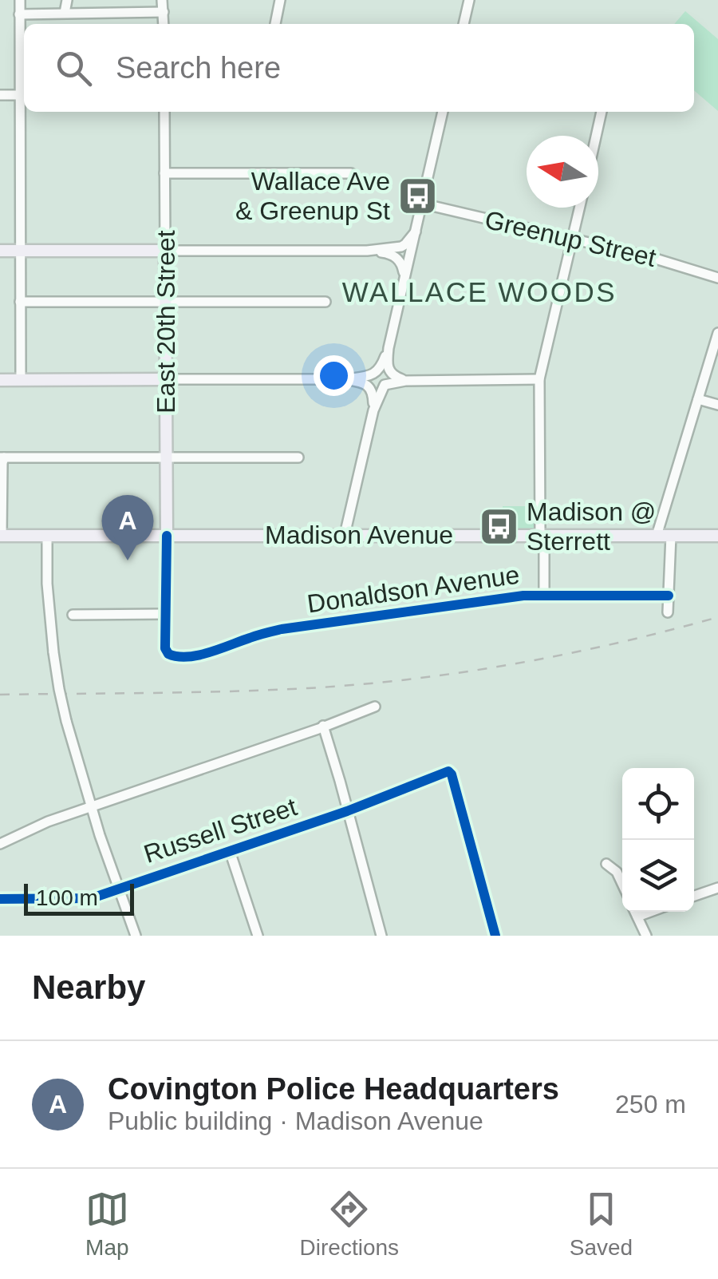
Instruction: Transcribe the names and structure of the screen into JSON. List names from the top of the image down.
{
  "streets": {
    "main road": ["East 20th Street", "Madison Avenue"],
    "street": ["Greenup Street", "Donaldson Avenue", "Russell Street"]
  },
  "crossings": [
    ["East 20th Street", "Madison Avenue"]
  ],
  "districts": ["WALLACE WOODS"],
  "places": {
    "bus stop": ["Wallace Ave & Greenup St", "Madison @ Sterrett"]
  },
  "scale_bar": "100 m",
  "north": "left",
  "page": {
    "search": "Search here",
    "pins": "A",
    "scale": "100 m",
    "heading": "Nearby",
    "list": [
      {
        "mark": "A",
        "name": "Covington Police Headquarters",
        "note": "Public building · Madison Avenue",
        "value": "250 m"
      }
    ],
    "nav": ["Map", "Directions", "Saved"]
  }
}
